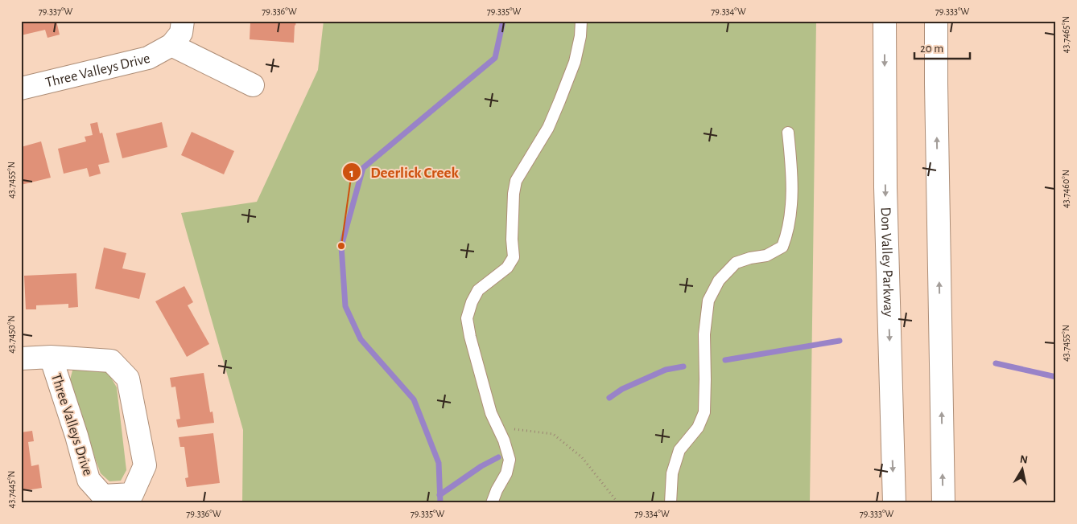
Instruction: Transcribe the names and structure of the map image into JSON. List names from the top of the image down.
{
  "streets": {
    "main road": ["Three Valleys Drive", "Don Valley Parkway"]
  },
  "places": ["Deerlick Creek"],
  "scale_bar": "20 m",
  "north": "top",
  "coordinates": [
    "79.337°W",
    "79.336°W",
    "79.335°W",
    "79.334°W",
    "79.333°W",
    "43.7465°N",
    "43.7455°N",
    "43.7460°N",
    "43.7450°N",
    "43.7445°N"
  ]
}
